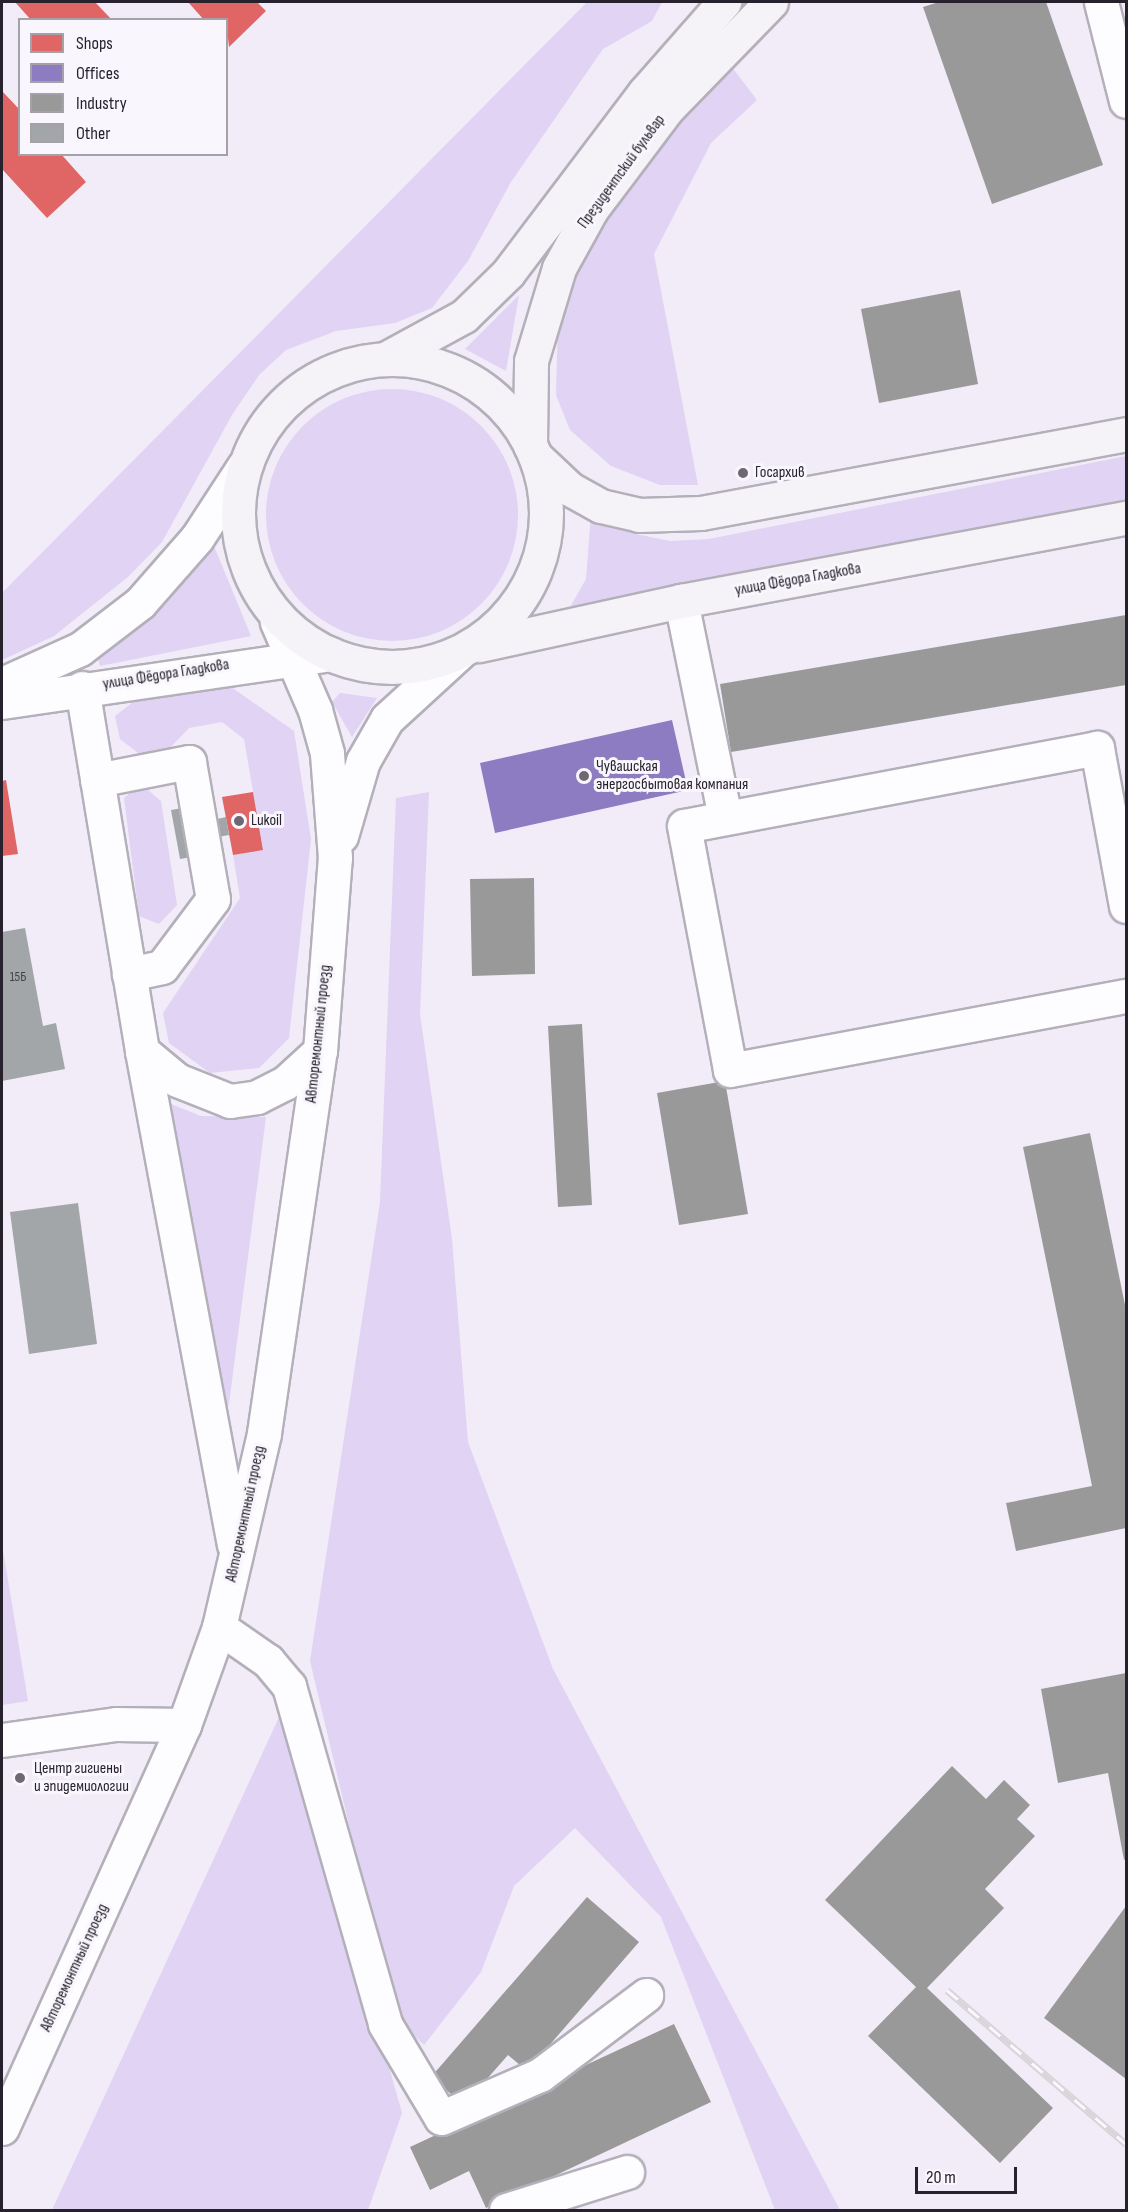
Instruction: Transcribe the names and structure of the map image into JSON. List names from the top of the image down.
{
  "streets": {
    "main road": ["Президентский бульвар", "улица Фёдора Гладкова"],
    "street": ["Авторемонтный проезд"]
  },
  "crossings": [
    ["улица Фёдора Гладкова", "Авторемонтный проезд"]
  ],
  "places": [
    "Госархив",
    "Чувашская энергосбытовая компания",
    "Lukoil",
    "Центр гигиены и эпидемиологии"
  ],
  "house_numbers": ["15Б"],
  "legend": [
    "Shops",
    "Offices",
    "Industry",
    "Other"
  ],
  "scale_bar": "20 m"
}
